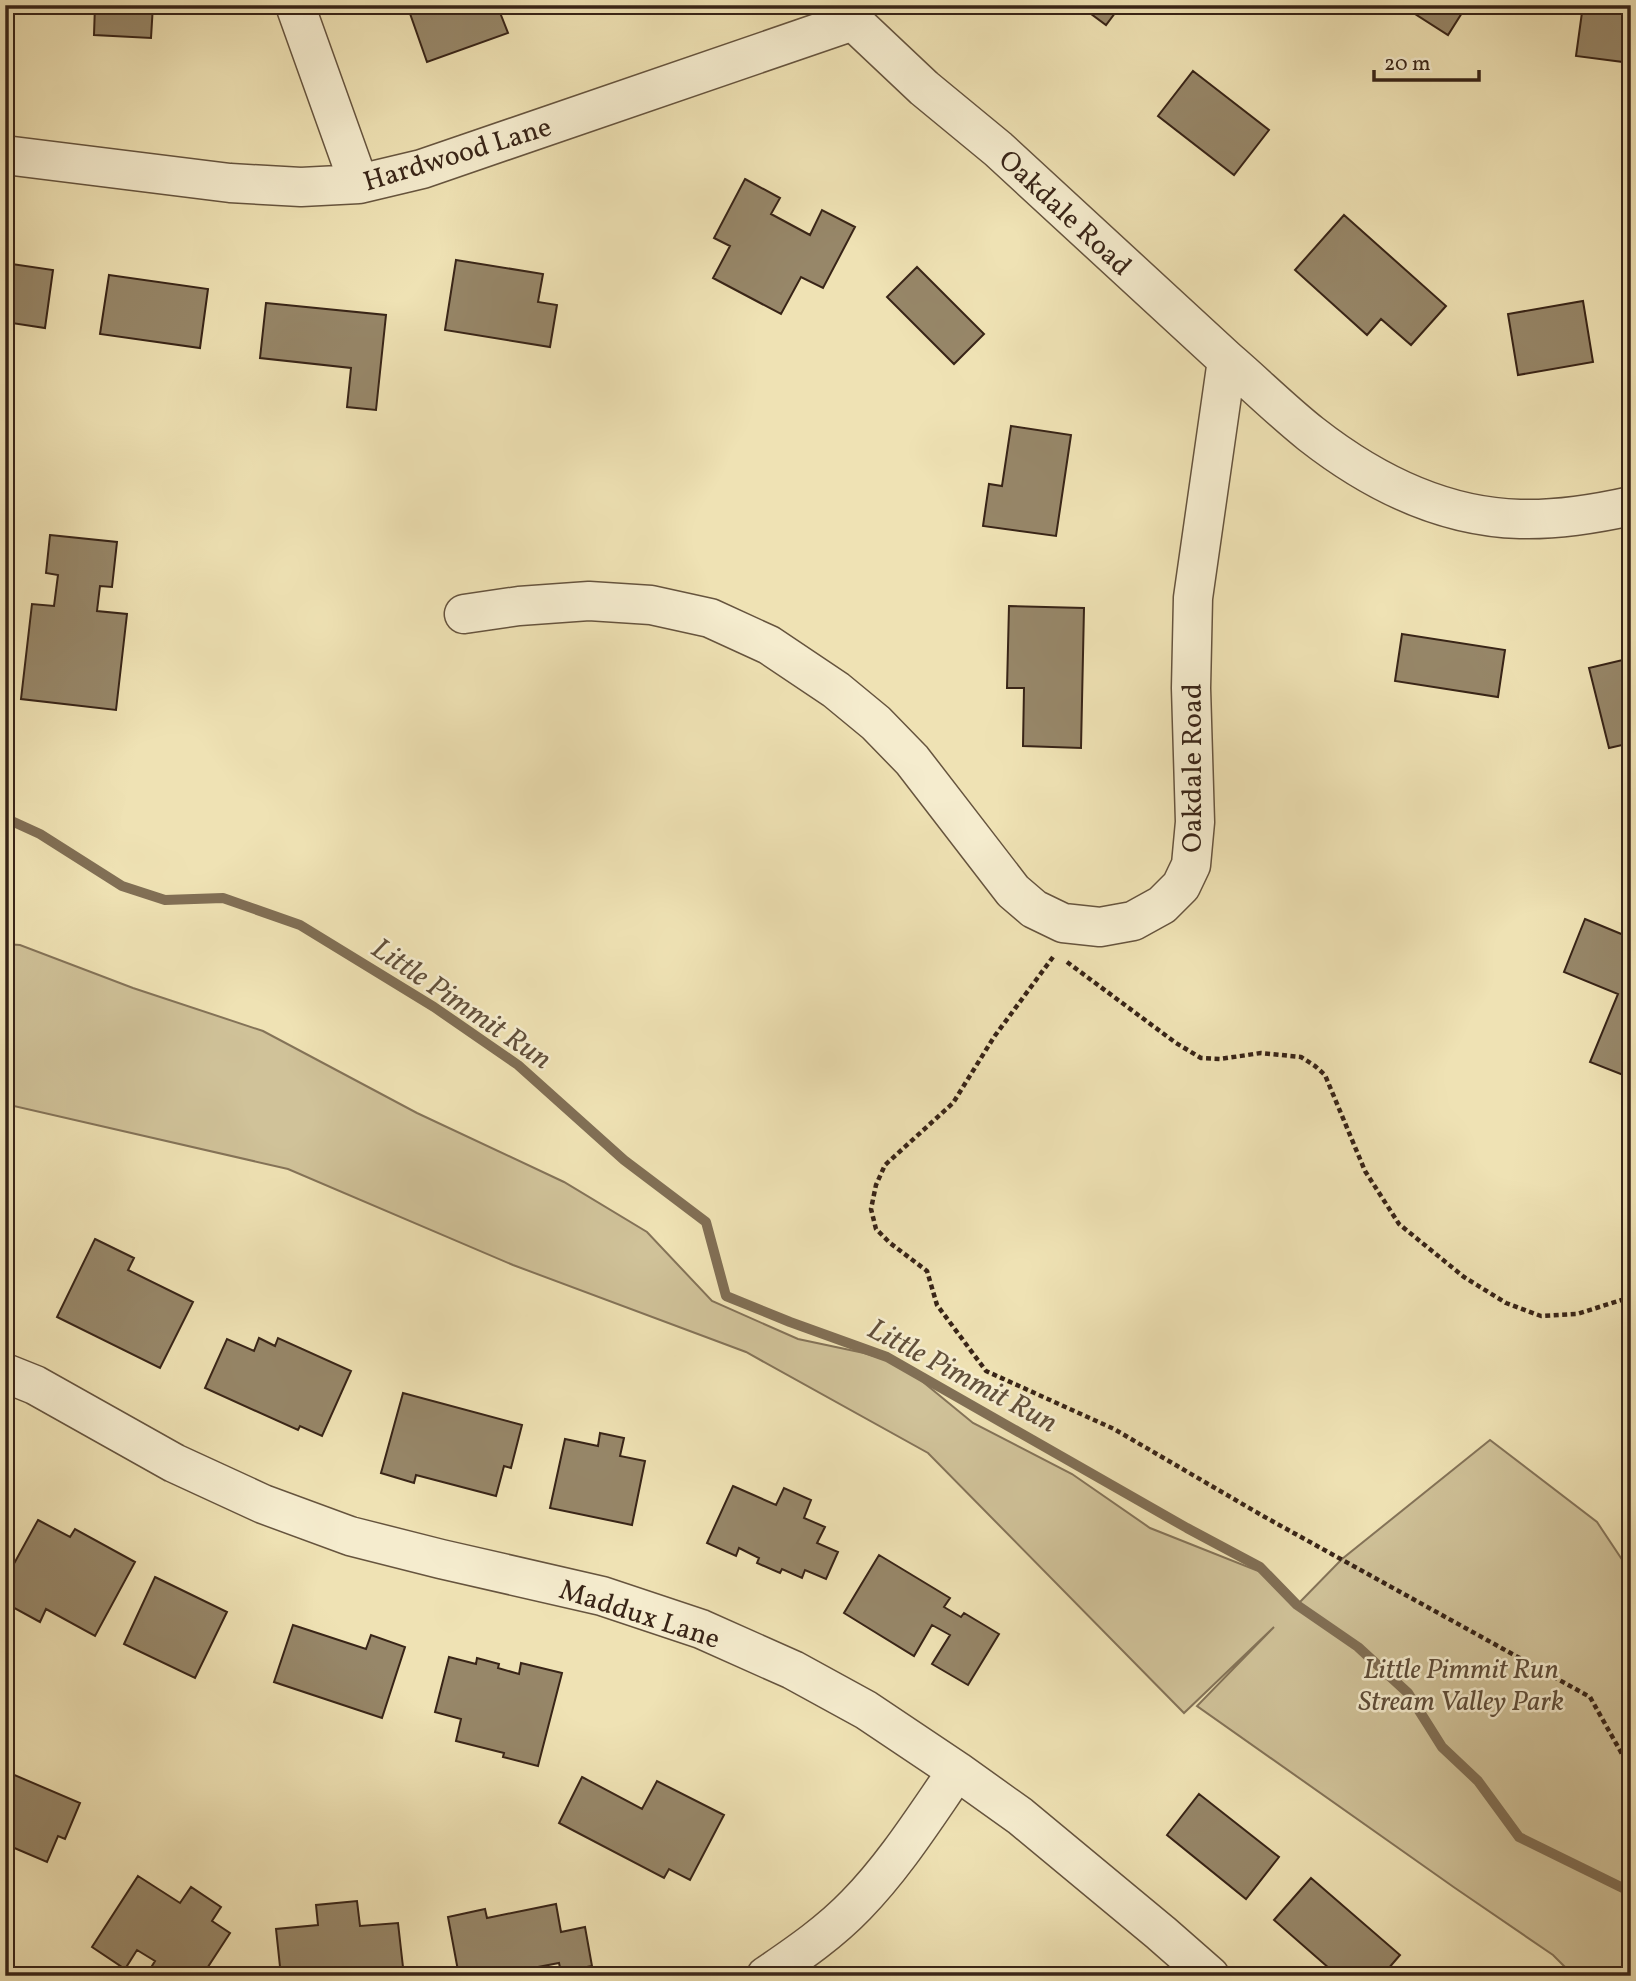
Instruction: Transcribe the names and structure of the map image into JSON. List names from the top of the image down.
{
  "streets": {
    "street": ["Hardwood Lane", "Oakdale Road", "Maddux Lane"]
  },
  "crossings": [
    ["Hardwood Lane", "Oakdale Road"]
  ],
  "water": ["Little Pimmit Run"],
  "parks": ["Little Pimmit Run Stream Valley Park"],
  "scale_bar": "20 m"
}
